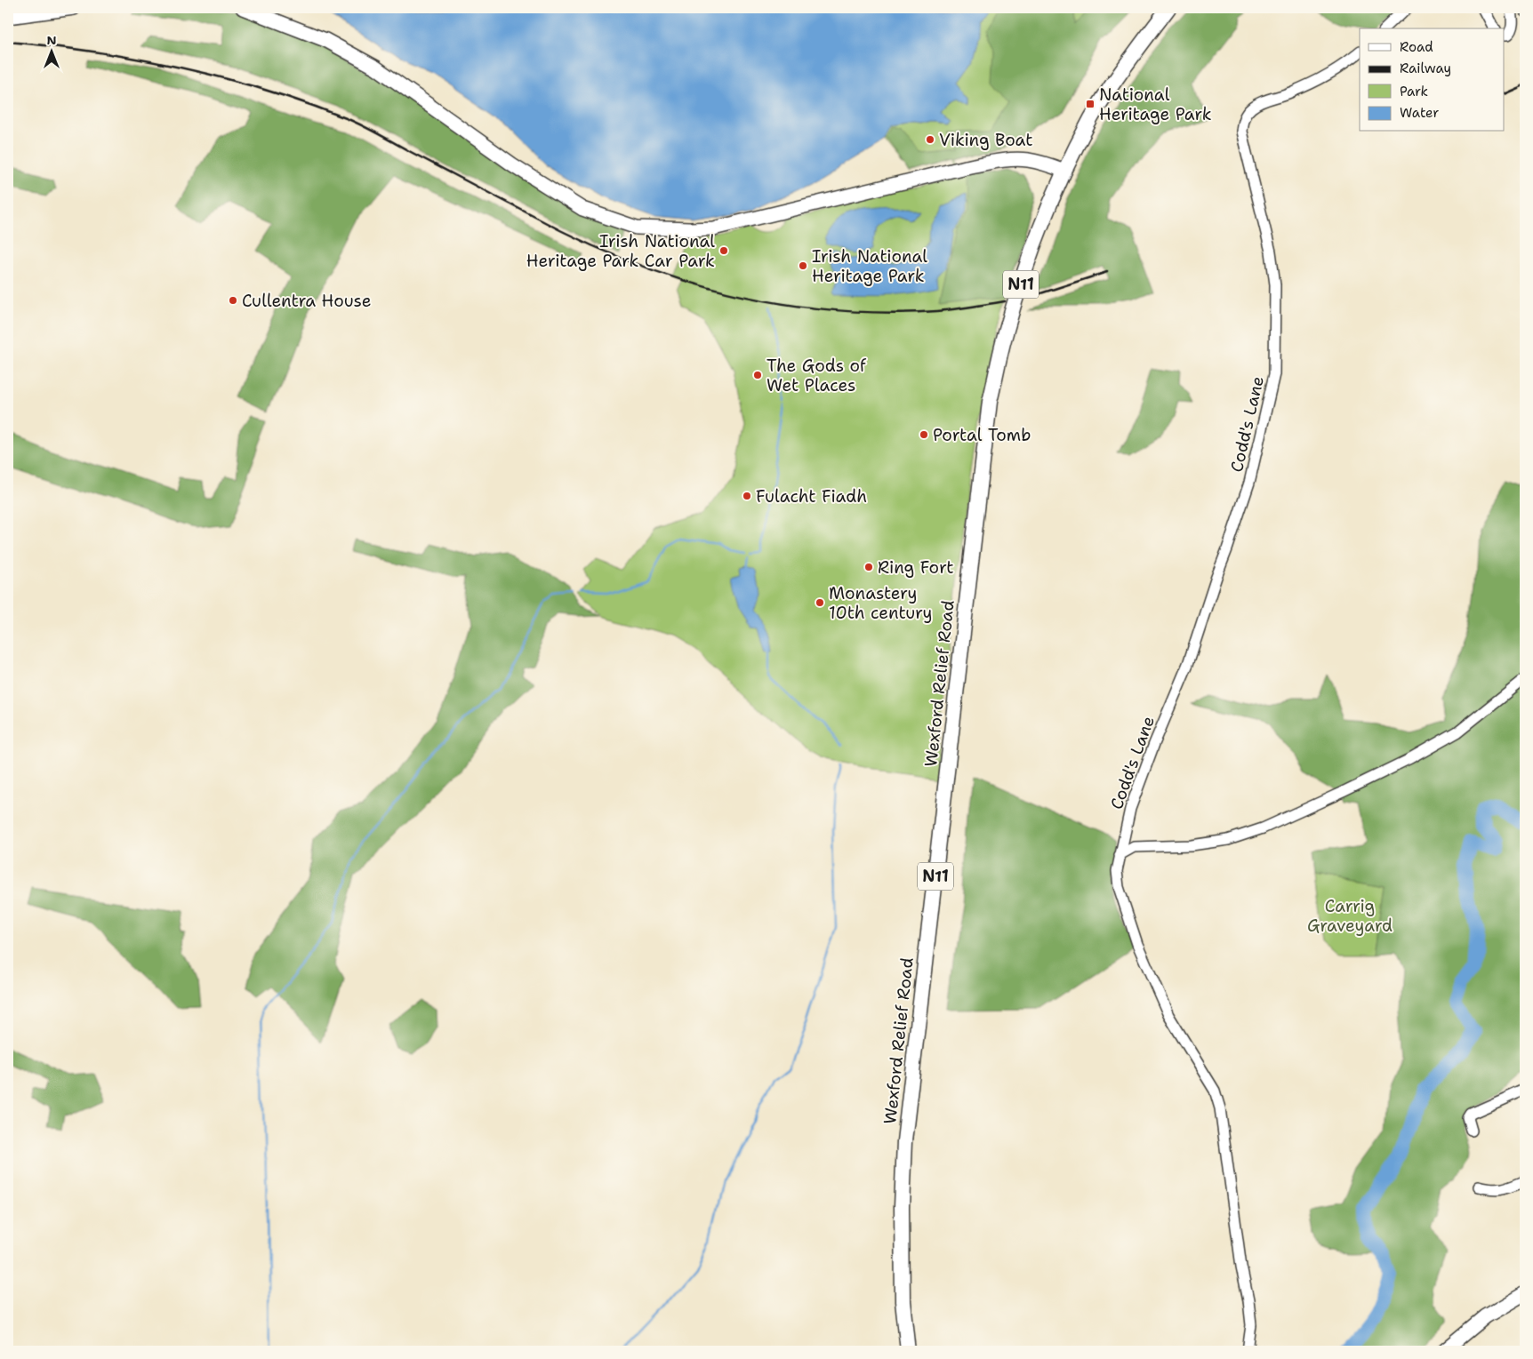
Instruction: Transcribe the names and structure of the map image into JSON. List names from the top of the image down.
{
  "streets": {
    "highway": ["N11", "Wexford Relief Road"],
    "street": ["Codd's Lane"]
  },
  "parks": ["Carrig Graveyard"],
  "places": {
    "transit": ["National Heritage Park"],
    "other": [
      "Viking Boat",
      "Irish National Heritage Park Car Park",
      "Irish National Heritage Park",
      "Cullentra House",
      "The Gods of Wet Places",
      "Portal Tomb",
      "Fulacht Fiadh",
      "Ring Fort",
      "Monastery 10th century"
    ]
  },
  "legend": [
    "Road",
    "Railway",
    "Park",
    "Water"
  ],
  "north": "top"
}
